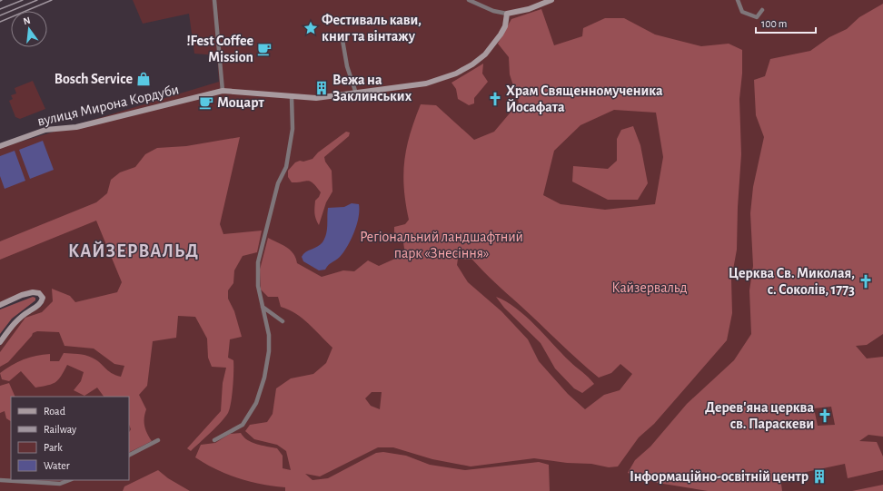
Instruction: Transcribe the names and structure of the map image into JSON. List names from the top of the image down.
{
  "streets": {
    "street": ["вулиця Мирона Кордуби"]
  },
  "districts": ["КАЙЗЕРВАЛЬД"],
  "parks": ["Регіональний ландшафтний парк «Знесіння»", "Кайзервальд"],
  "places": {
    "place": ["Фестиваль кави, книг та вінтажу"],
    "cafe": ["!Fest Coffee Mission", "Моцарт"],
    "shop": ["Bosch Service"],
    "building": ["Вежа на Заклинських", "Інформаційно-освітній центр"],
    "church": ["Храм Священномученика Йосафата", "Церква Св. Миколая, с. Соколів, 1773", "Дерев'яна церква св. Параскеви"]
  },
  "legend": [
    "Road",
    "Railway",
    "Park",
    "Water"
  ],
  "scale_bar": "100 m",
  "north": "top"
}
